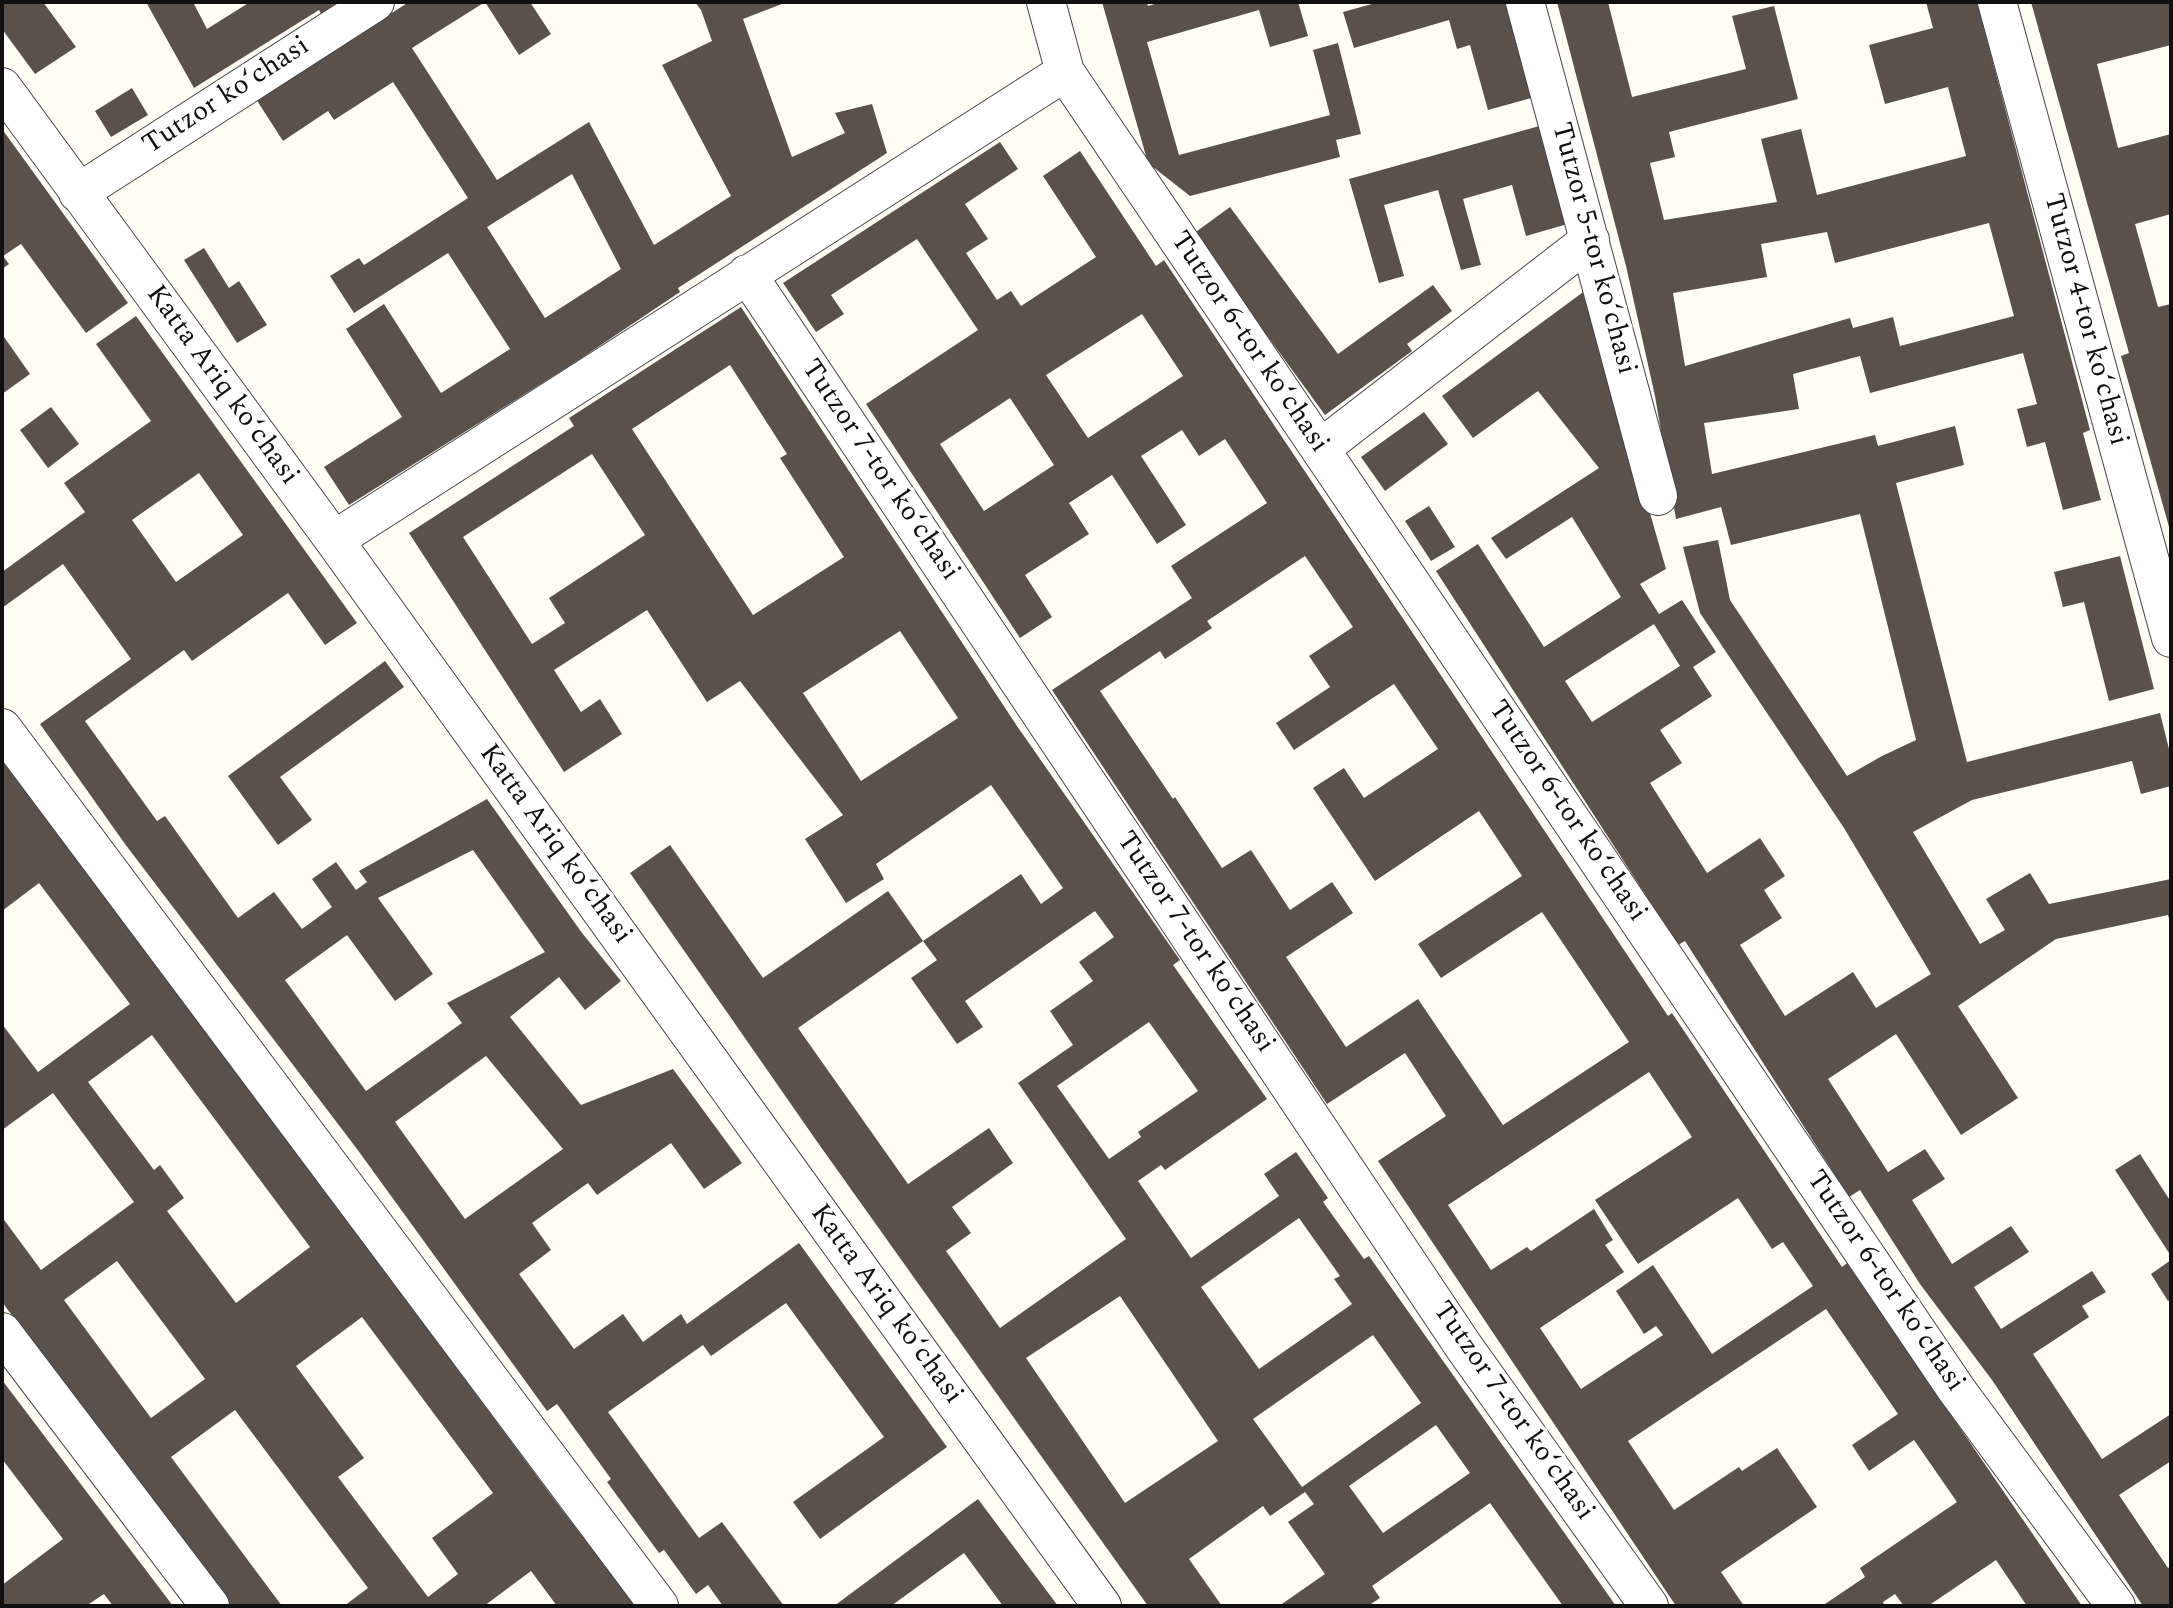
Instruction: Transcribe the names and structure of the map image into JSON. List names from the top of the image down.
{
  "streets": {
    "street": [
      "Tutzor koʻchasi",
      "Tutzor 5-tor koʻchasi",
      "Tutzor 4-tor koʻchasi",
      "Tutzor 6-tor koʻchasi",
      "Katta Ariq koʻchasi",
      "Tutzor 7-tor koʻchasi"
    ]
  },
  "crossings": [
    ["Tutzor koʻchasi", "Katta Ariq koʻchasi"]
  ]
}
